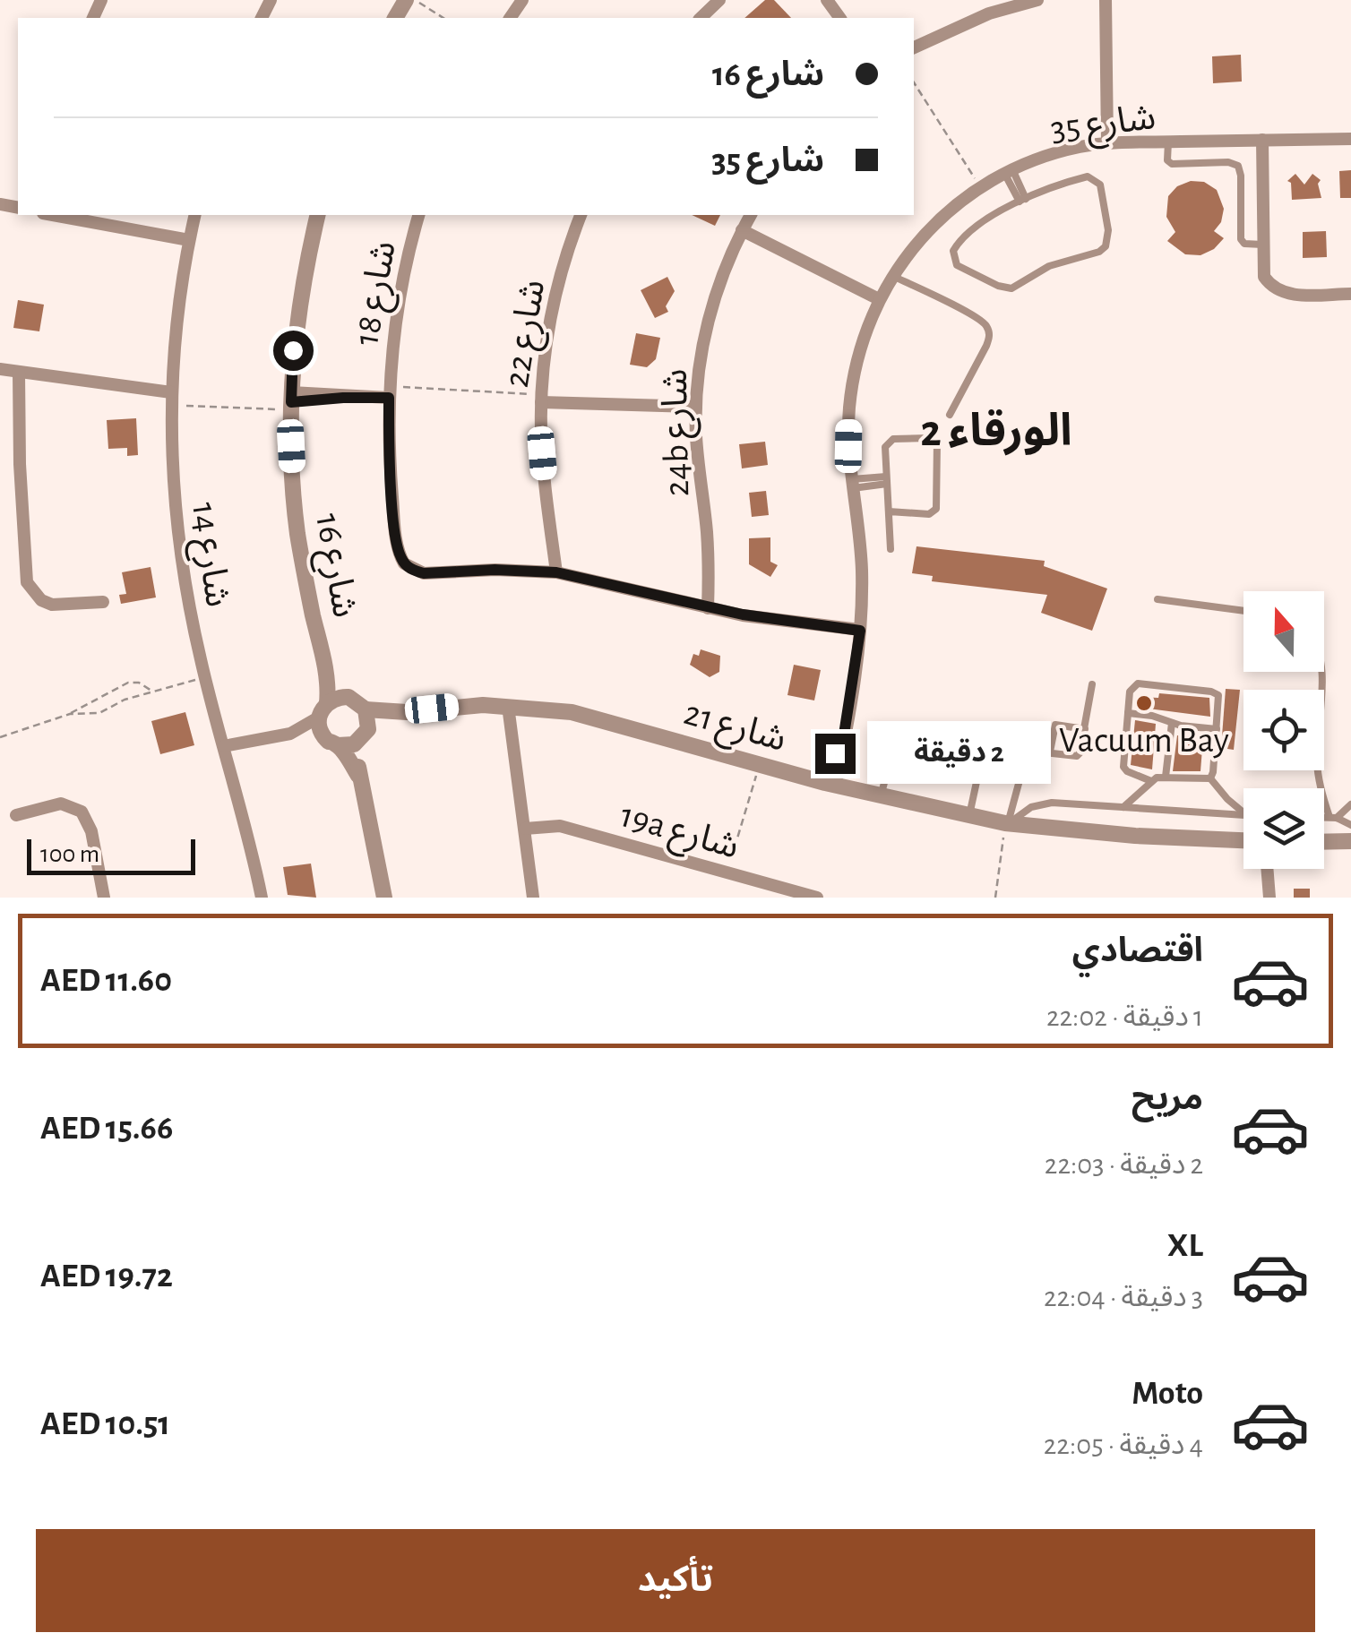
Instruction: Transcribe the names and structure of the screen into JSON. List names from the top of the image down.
{
  "streets": {
    "street": [
      "شارع 35",
      "شارع 18",
      "شارع 22",
      "24b شارع",
      "شارع 14",
      "شارع 16",
      "شارع 21",
      "19a شارع"
    ]
  },
  "crossings": [
    ["شارع 35", "شارع 21"],
    ["شارع 18", "شارع 22"],
    ["شارع 16", "شارع 21"]
  ],
  "districts": ["الورقاء 2"],
  "places": ["Vacuum Bay"],
  "scale_bar": "100 m",
  "north": "top",
  "page": {
    "banner": ["شارع 16", "شارع 35"],
    "bubble": "2 دقيقة",
    "scale": "100 m",
    "list": [
      {
        "name": "اقتصادي",
        "note": "1 دقيقة · 22:02",
        "value": "AED 11.60"
      },
      {
        "name": "مريح",
        "note": "2 دقيقة · 22:03",
        "value": "AED 15.66"
      },
      {
        "name": "XL",
        "note": "3 دقيقة · 22:04",
        "value": "AED 19.72"
      },
      {
        "name": "Moto",
        "note": "4 دقيقة · 22:05",
        "value": "AED 10.51"
      }
    ],
    "buttons": "تأكيد"
  }
}
